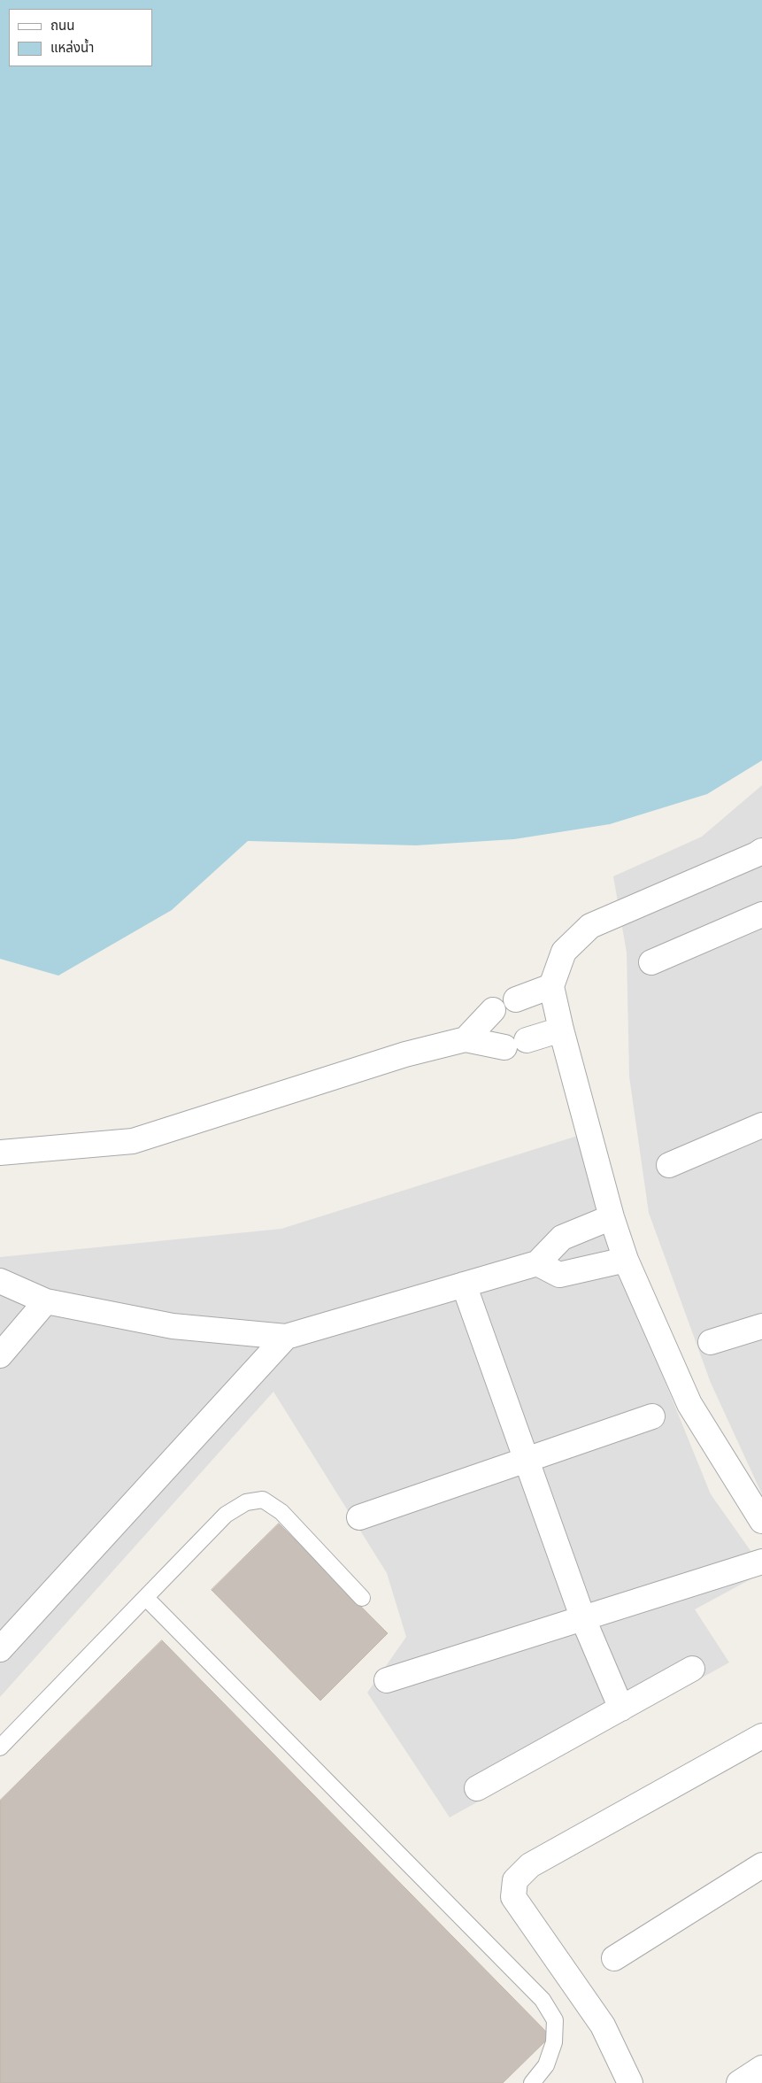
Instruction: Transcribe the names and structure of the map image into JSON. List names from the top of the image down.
{
  "legend": ["ถนน", "แหล่งน้ำ"]
}
